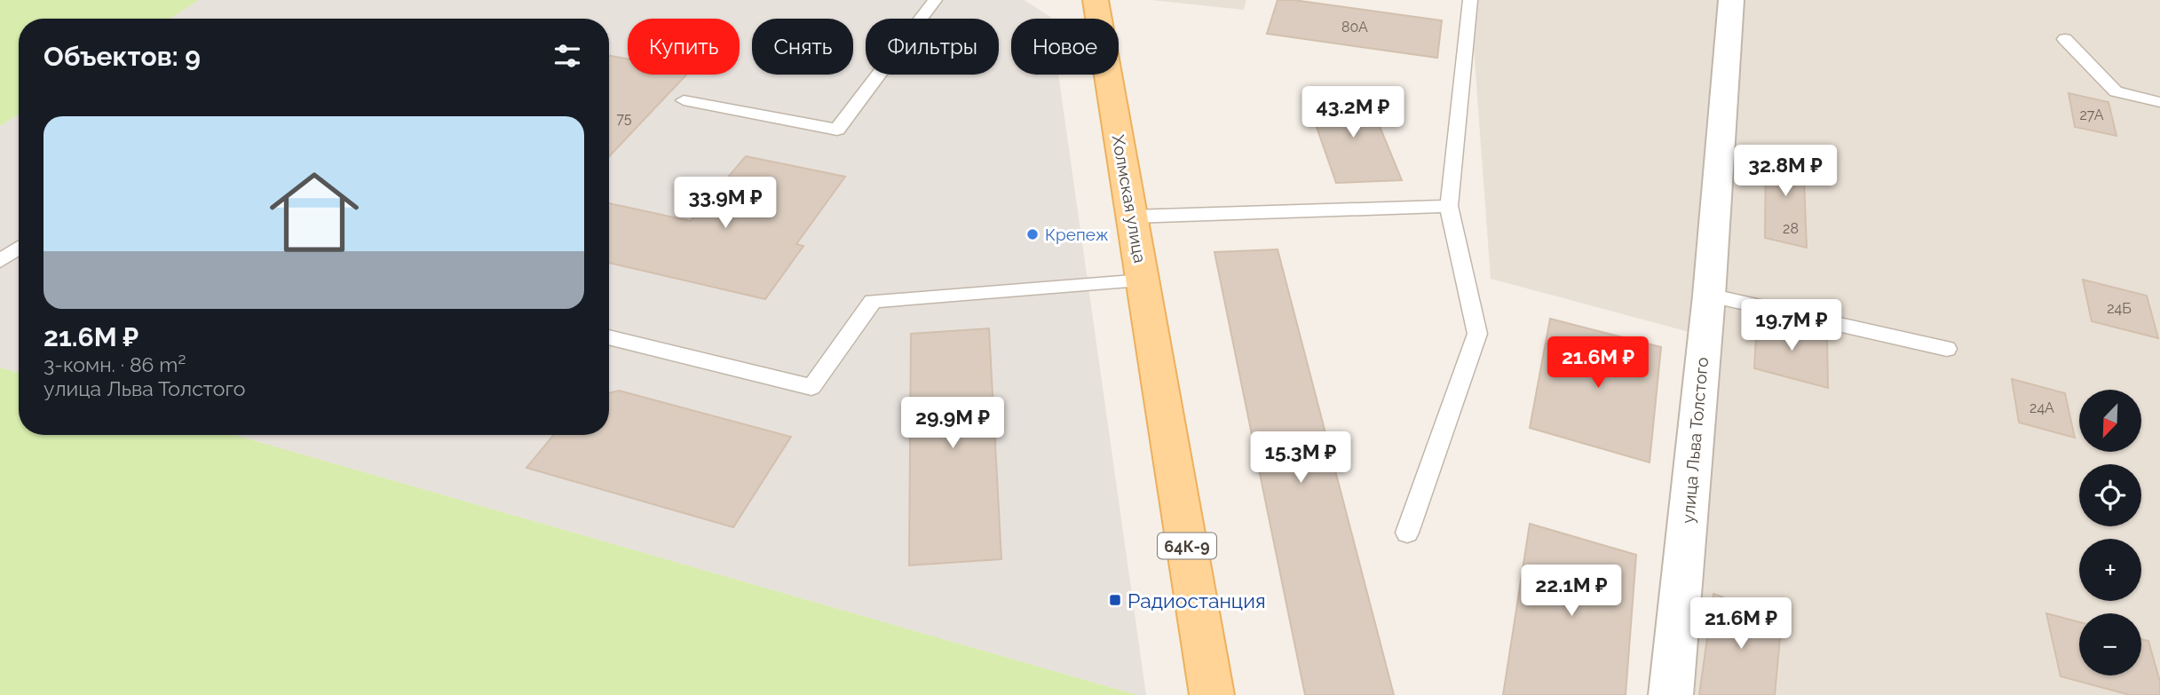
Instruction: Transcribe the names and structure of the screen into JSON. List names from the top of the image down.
{
  "streets": {
    "main road": ["Холмская улица", "64К-9"],
    "street": ["улица Льва Толстого"]
  },
  "places": {
    "other": ["Крепеж"],
    "transit": ["Радиостанция"]
  },
  "house_numbers": [
    "80А",
    "27А",
    "75",
    "28",
    "24Б",
    "24А"
  ],
  "north": "bottom left",
  "page": {
    "chip": [
      "Купить",
      "Снять",
      "Фильтры",
      "Новое"
    ],
    "heading": "Объектов: 9",
    "price": [
      "43.2M ₽",
      "32.8M ₽",
      "33.9M ₽",
      "19.7M ₽",
      "21.6M ₽",
      "29.9M ₽",
      "15.3M ₽",
      "22.1M ₽",
      "21.6M ₽"
    ],
    "list": [
      {
        "name": "21.6M ₽",
        "note": "3-комн. · 86 m² · улица Льва Толстого"
      }
    ],
    "map_buttons": ["+", "−"]
  }
}
